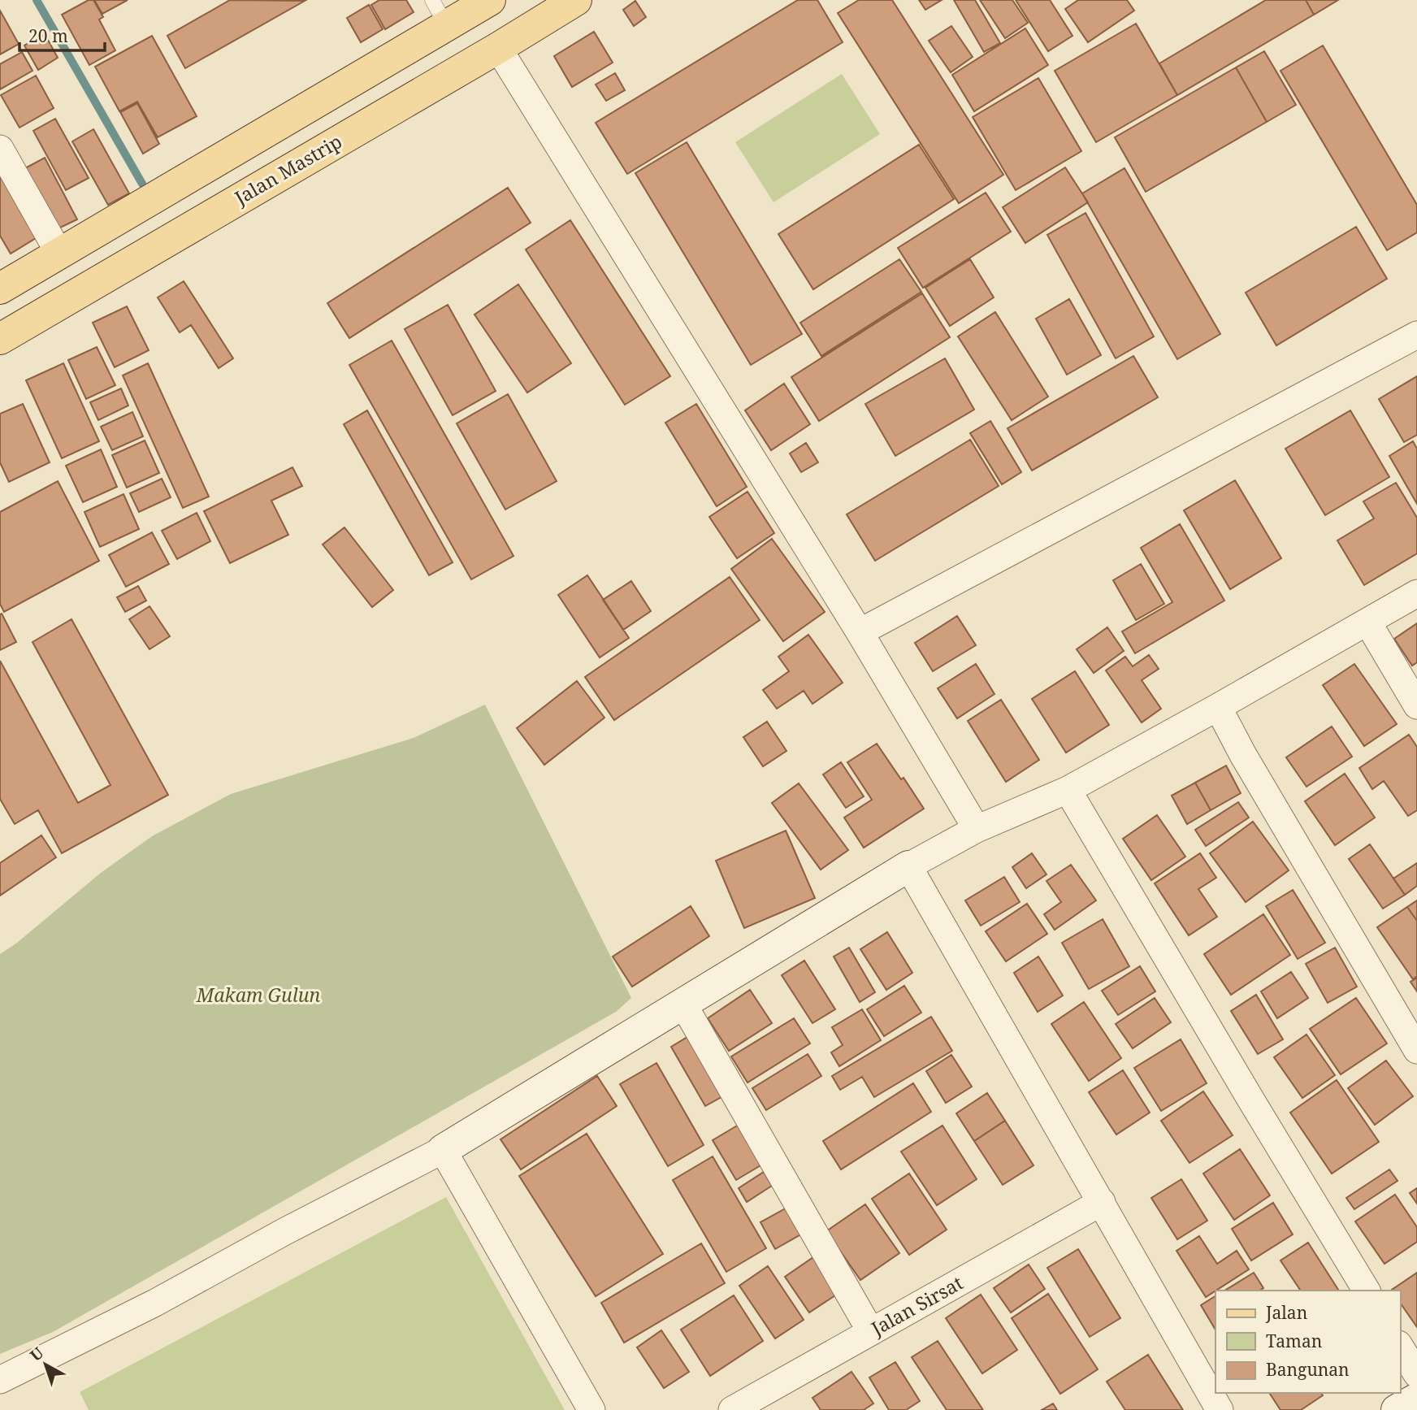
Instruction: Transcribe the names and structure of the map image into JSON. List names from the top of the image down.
{
  "streets": {
    "main road": ["Jalan Mastrip"],
    "street": ["Jalan Sirsat"]
  },
  "parks": ["Makam Gulun"],
  "legend": ["Jalan", "Taman", "Bangunan"],
  "scale_bar": "20 m",
  "north": "top left"
}
